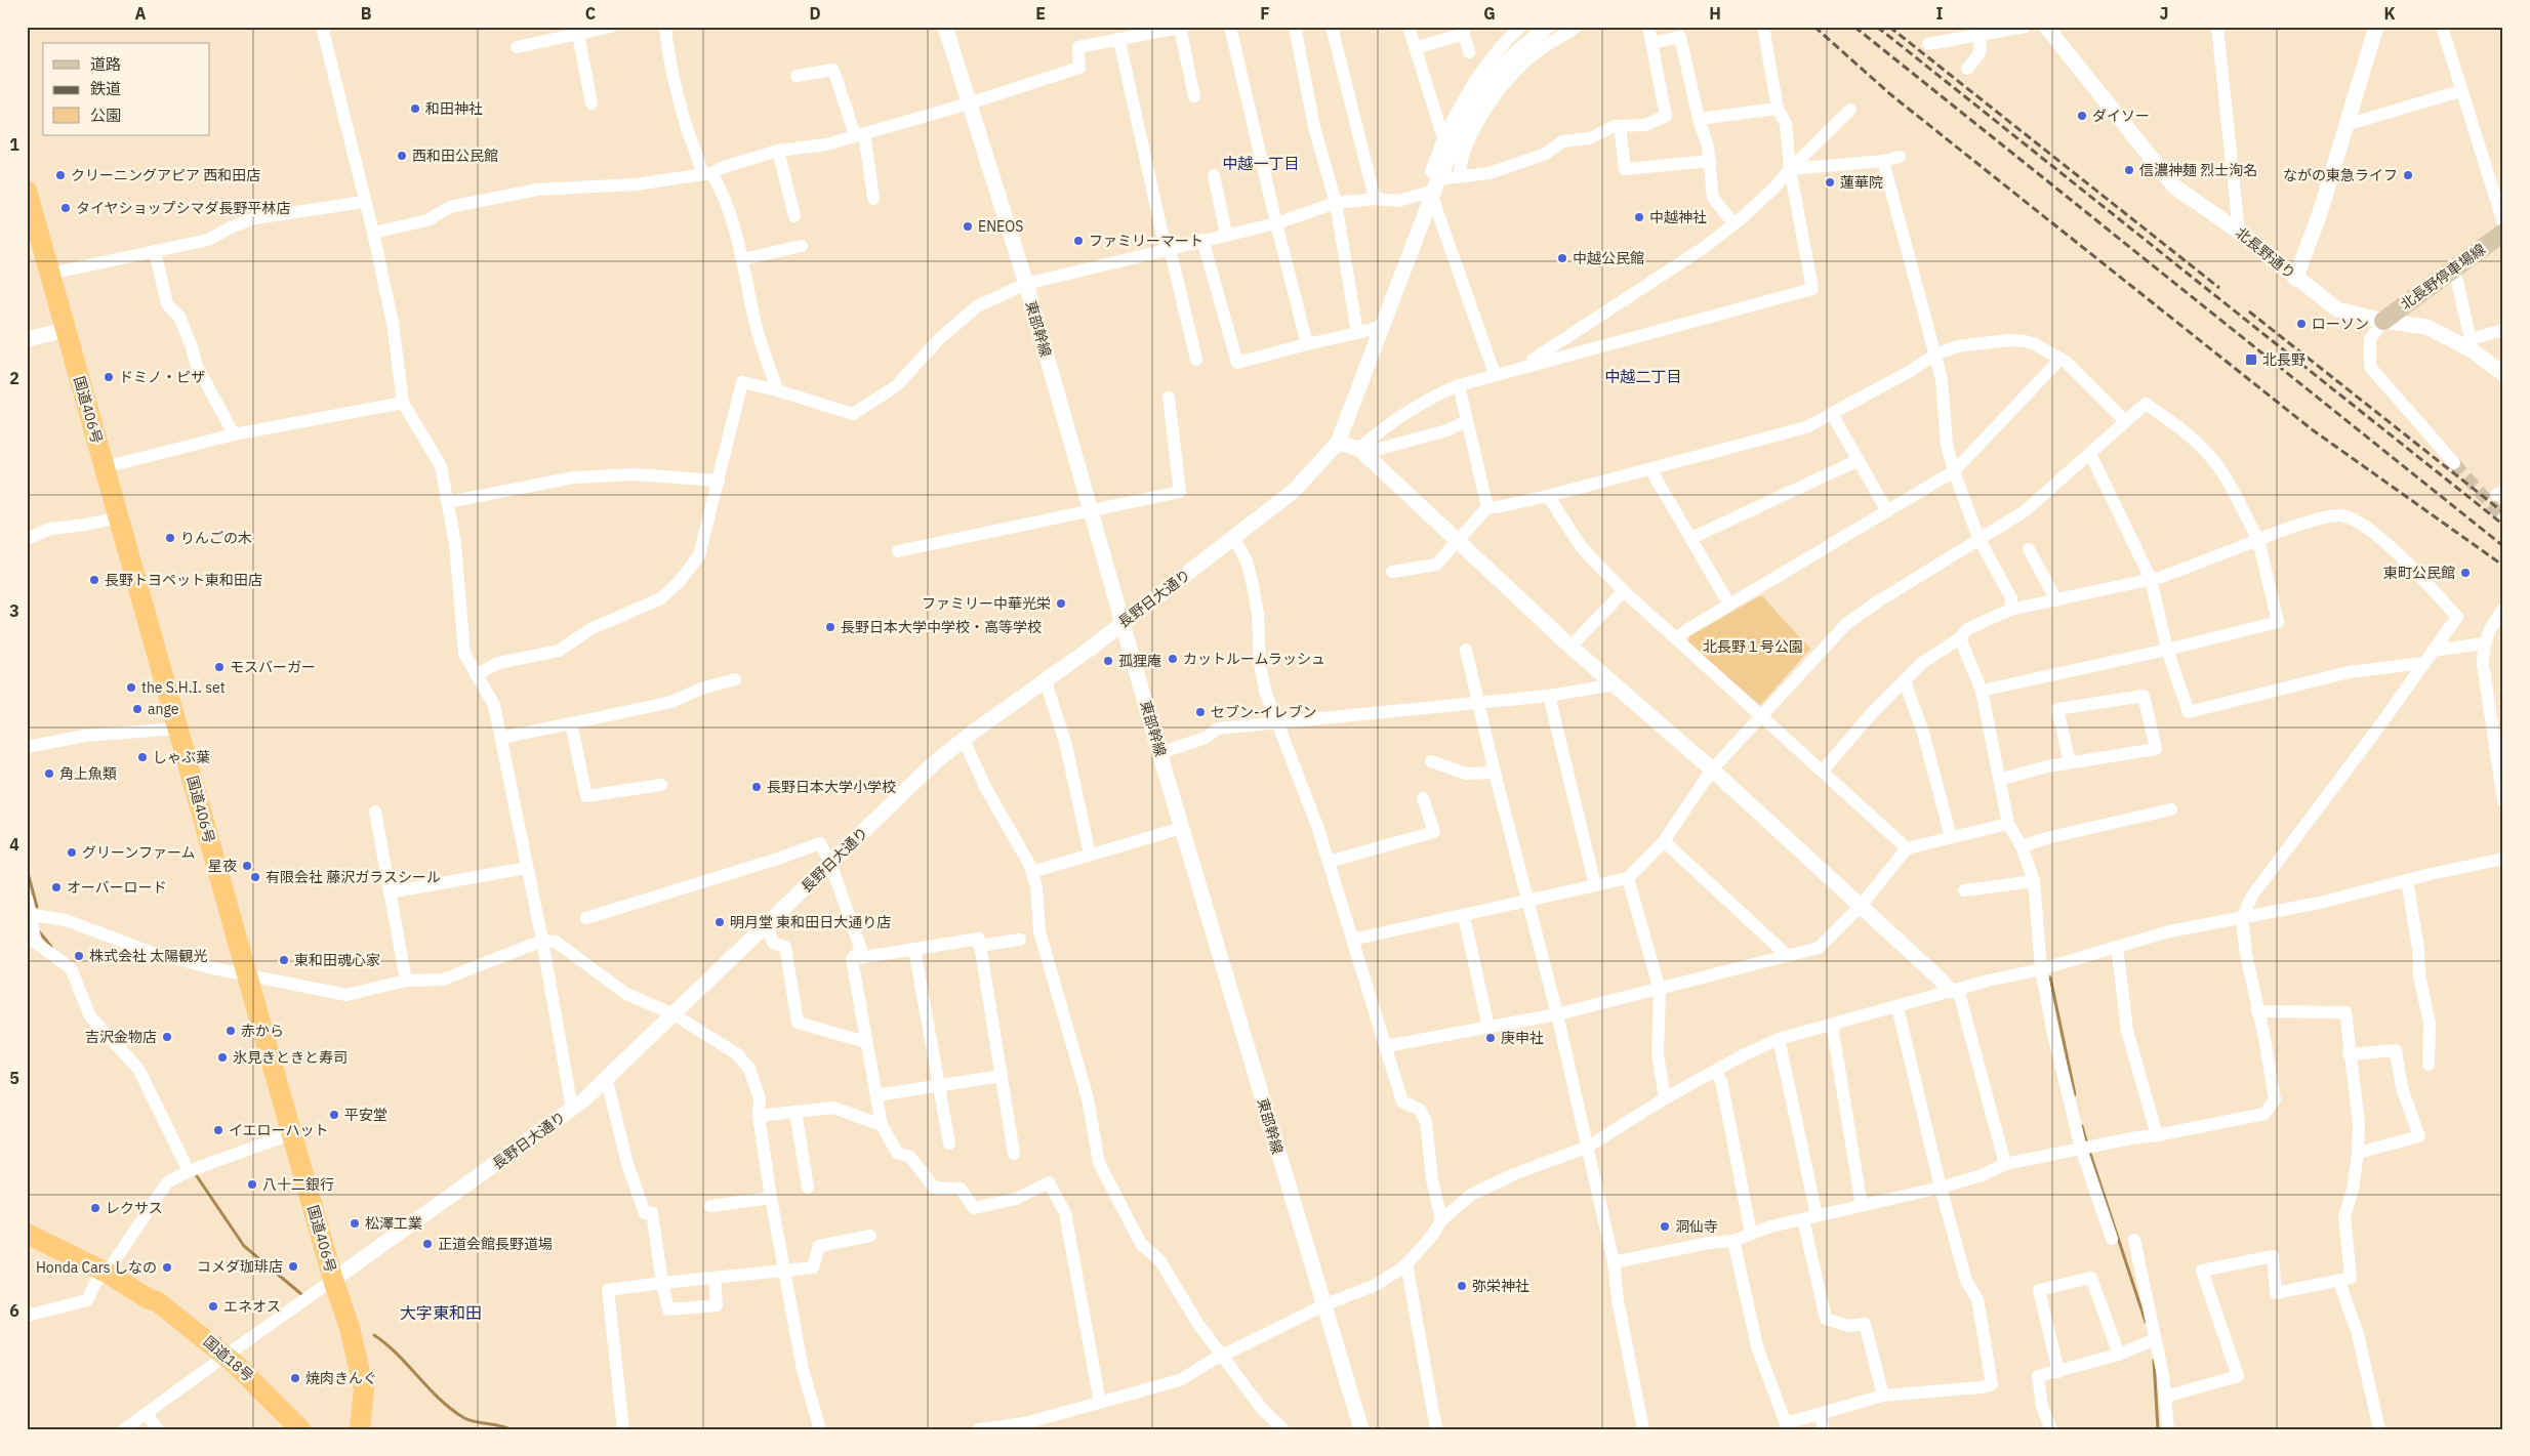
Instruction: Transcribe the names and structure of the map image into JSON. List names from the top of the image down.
{
  "streets": {
    "highway": ["国道406号", "国道18号"],
    "main road": ["北長野停車場線"],
    "street": ["北長野通り", "東部幹線", "長野日大通り"]
  },
  "crossings": [
    ["北長野通り", "北長野停車場線"],
    ["東部幹線", "長野日大通り"],
    ["国道406号", "長野日大通り"]
  ],
  "districts": ["中越一丁目", "中越二丁目", "大字東和田"],
  "parks": ["北長野１号公園"],
  "places": {
    "other": [
      "和田神社",
      "ダイソー",
      "西和田公民館",
      "信濃神麺 烈士洵名",
      "クリーニングアピア 西和田店",
      "ながの東急ライフ",
      "蓮華院",
      "タイヤショップシマダ長野平林店",
      "中越神社",
      "ENEOS",
      "ファミリーマート",
      "中越公民館",
      "ローソン",
      "ドミノ・ピザ",
      "りんごの木",
      "東町公民館",
      "長野トヨペット東和田店",
      "ファミリー中華光栄",
      "長野日本大学中学校・高等学校",
      "カットルームラッシュ",
      "孤狸庵",
      "モスバーガー",
      "the S.H.I. set",
      "ange",
      "セブン-イレブン",
      "しゃぶ葉",
      "角上魚類",
      "長野日本大学小学校",
      "グリーンファーム",
      "星夜",
      "有限会社 藤沢ガラスシール",
      "オーバーロード",
      "明月堂 東和田日大通り店",
      "株式会社 太陽観光",
      "東和田魂心家",
      "赤から",
      "吉沢金物店",
      "庚申社",
      "氷見きときと寿司",
      "平安堂",
      "イエローハット",
      "八十二銀行",
      "レクサス",
      "松澤工業",
      "洞仙寺",
      "正道会館長野道場",
      "コメダ珈琲店",
      "Honda Cars しなの",
      "弥栄神社",
      "エネオス",
      "焼肉きんぐ"
    ],
    "transit": ["北長野"]
  },
  "legend": ["道路", "鉄道", "公園"],
  "grid": {
    "columns": [
      "A",
      "B",
      "C",
      "D",
      "E",
      "F",
      "G",
      "H",
      "I",
      "J",
      "K"
    ],
    "rows": [
      "1",
      "2",
      "3",
      "4",
      "5",
      "6"
    ]
  }
}
